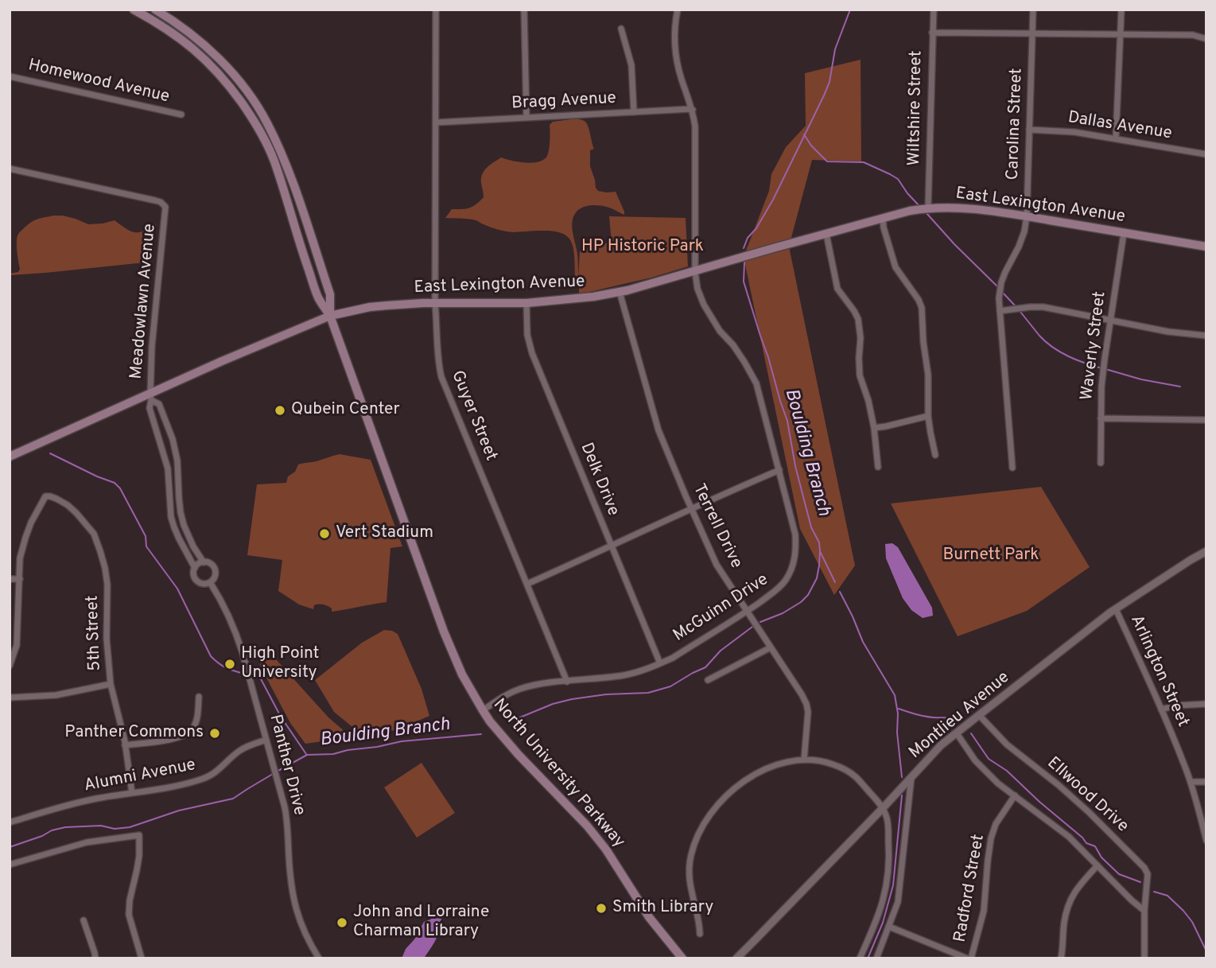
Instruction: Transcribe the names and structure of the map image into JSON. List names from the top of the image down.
{
  "streets": {
    "main road": ["East Lexington Avenue", "North University Parkway"],
    "street": [
      "Homewood Avenue",
      "Bragg Avenue",
      "Wiltshire Street",
      "Carolina Street",
      "Dallas Avenue",
      "Meadowlawn Avenue",
      "Waverly Street",
      "Guyer Street",
      "Delk Drive",
      "Terrell Drive",
      "McGuinn Drive",
      "5th Street",
      "Arlington Street",
      "Montlieu Avenue",
      "Panther Drive",
      "Alumni Avenue",
      "Ellwood Drive",
      "Radford Street"
    ]
  },
  "crossings": [
    ["Bragg Avenue", "Guyer Street"],
    ["Bragg Avenue", "McGuinn Drive"],
    ["Wiltshire Street", "East Lexington Avenue"],
    ["Carolina Street", "Dallas Avenue"],
    ["Carolina Street", "East Lexington Avenue"],
    ["East Lexington Avenue", "Meadowlawn Avenue"],
    ["East Lexington Avenue", "Waverly Street"],
    ["East Lexington Avenue", "Guyer Street"],
    ["East Lexington Avenue", "Delk Drive"],
    ["East Lexington Avenue", "Terrell Drive"],
    ["East Lexington Avenue", "McGuinn Drive"],
    ["East Lexington Avenue", "North University Parkway"],
    ["Guyer Street", "McGuinn Drive"],
    ["Delk Drive", "McGuinn Drive"],
    ["Terrell Drive", "McGuinn Drive"],
    ["McGuinn Drive", "North University Parkway"],
    ["5th Street", "Alumni Avenue"],
    ["Arlington Street", "Montlieu Avenue"],
    ["Montlieu Avenue", "Ellwood Drive"],
    ["Panther Drive", "Alumni Avenue"]
  ],
  "water": ["Boulding Branch"],
  "parks": ["HP Historic Park", "Burnett Park"],
  "places": [
    "Qubein Center",
    "Vert Stadium",
    "High Point University",
    "Panther Commons",
    "Smith Library",
    "John and Lorraine Charman Library"
  ]
}
